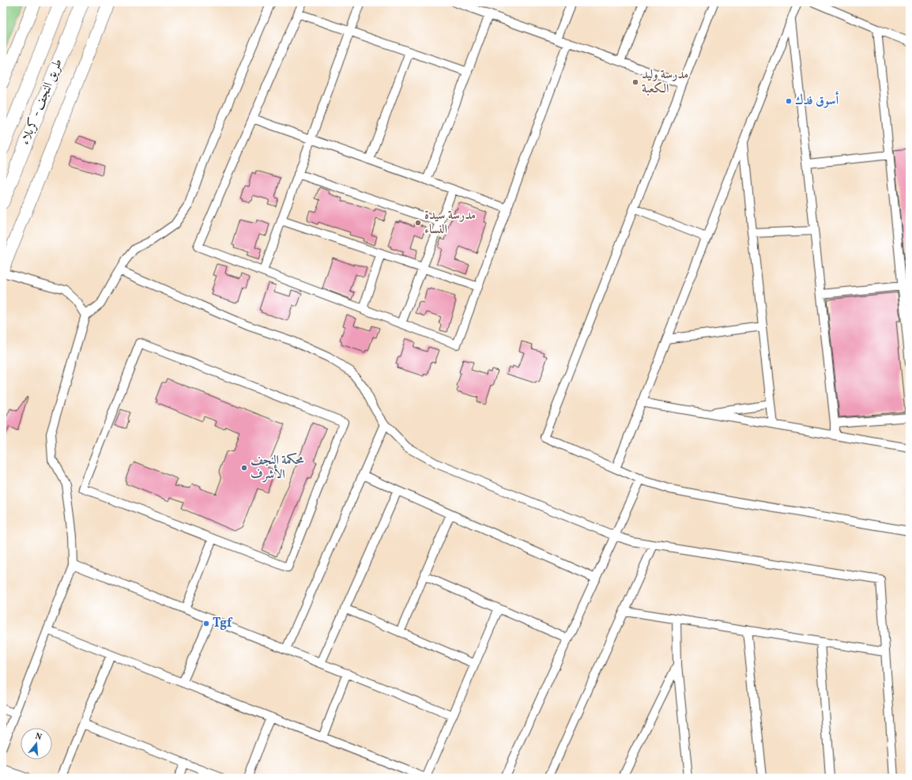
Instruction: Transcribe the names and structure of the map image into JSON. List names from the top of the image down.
{
  "streets": {
    "highway": ["طريق النجف - کربلاء"]
  },
  "places": [
    "مدرسة وليد الكعبة",
    "أسوق فدك",
    "مدرسة سيدة النساء",
    "محكمة النجف الأشرف",
    "Tgf"
  ],
  "north": "top"
}
